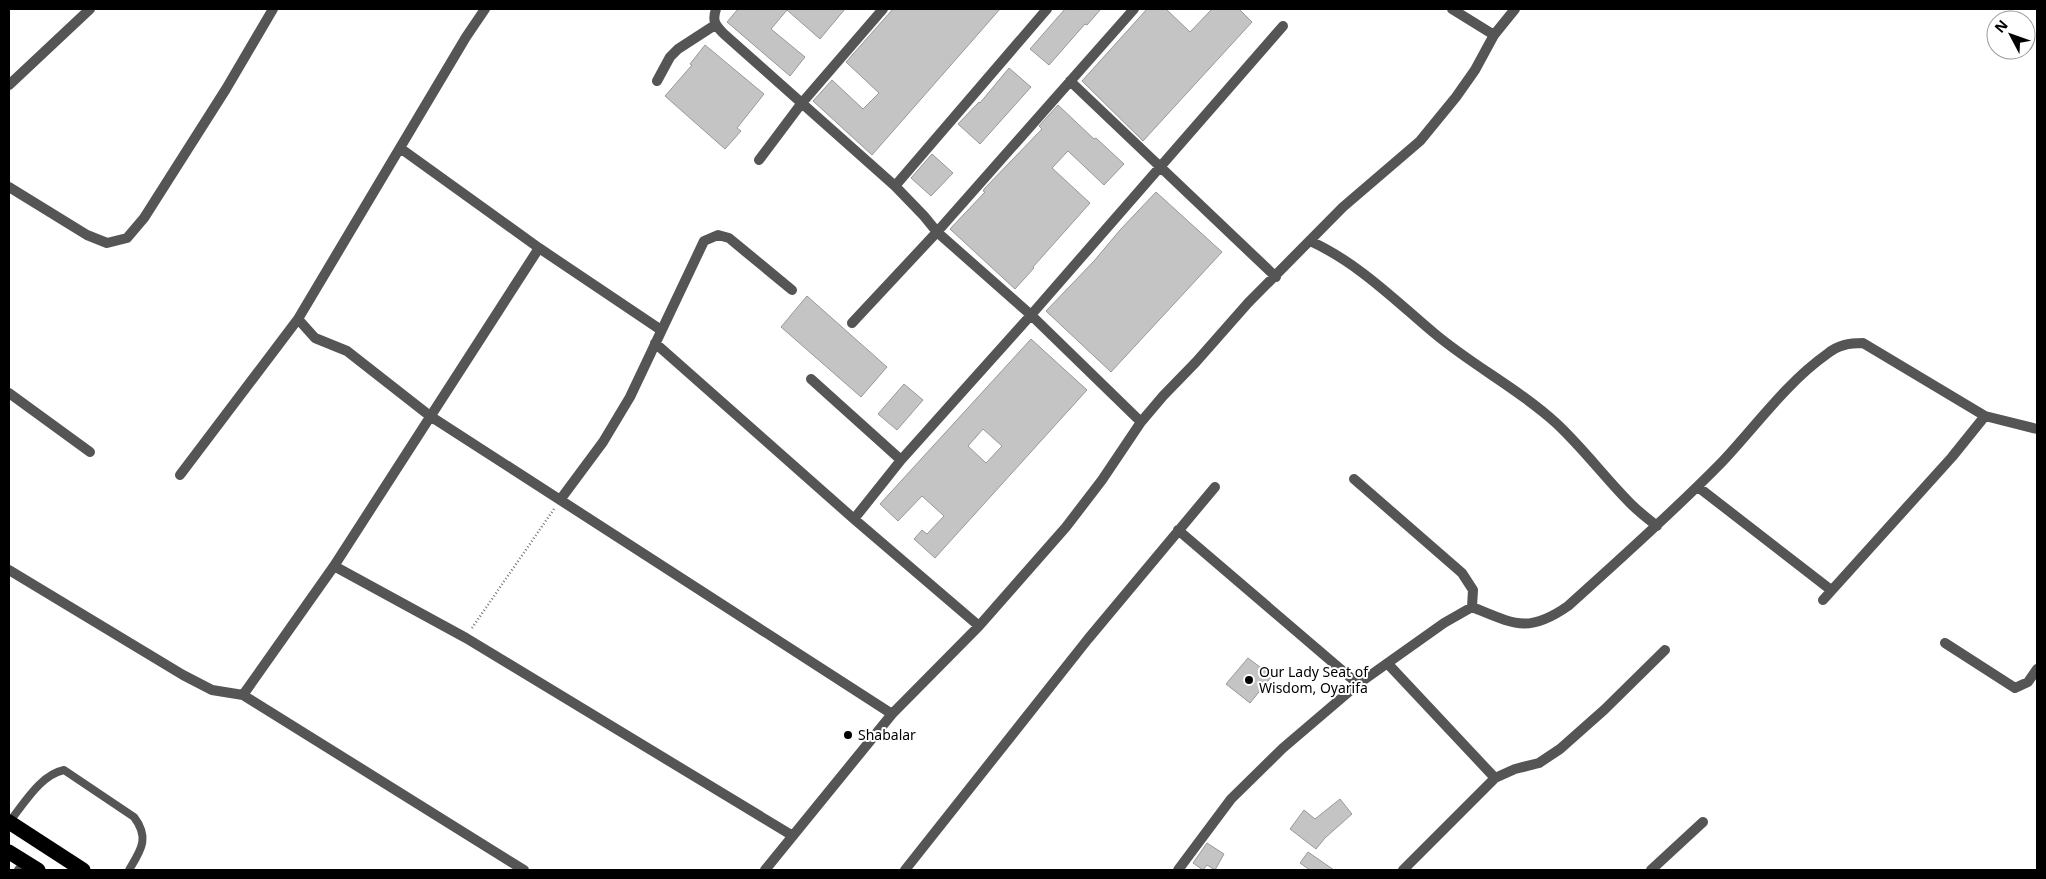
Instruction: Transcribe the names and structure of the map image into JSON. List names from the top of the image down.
{
  "places": ["Our Lady Seat of Wisdom, Oyarifa", "Shabalar"],
  "north": "top left"
}
